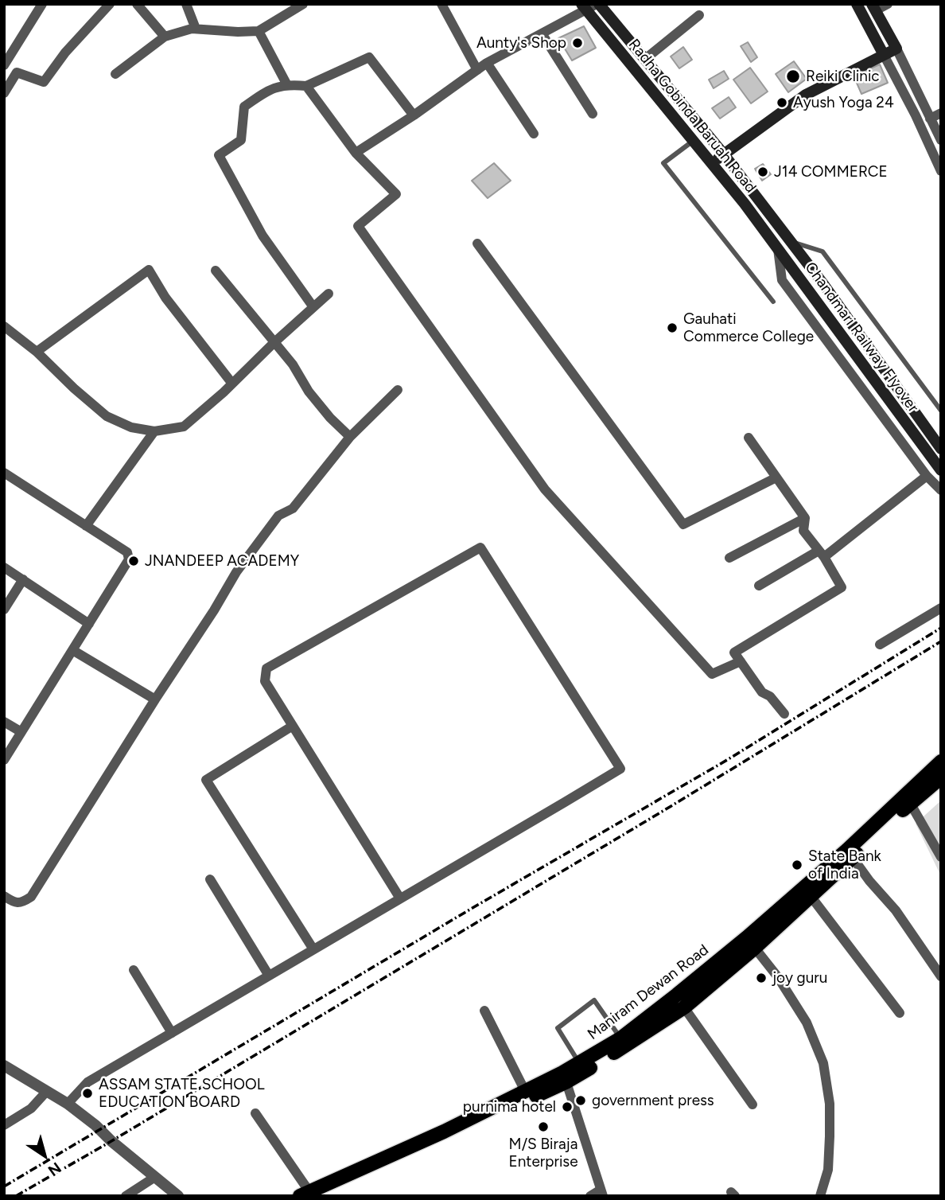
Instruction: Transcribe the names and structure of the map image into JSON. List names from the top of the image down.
{
  "streets": {
    "main road": ["Radha Gobinda Baruah Road", "Chandmari Railway Flyover", "Maniram Dewan Road"]
  },
  "crossings": [
    ["Radha Gobinda Baruah Road", "Chandmari Railway Flyover"]
  ],
  "places": [
    "Aunty's Shop",
    "Reiki Clinic",
    "Ayush Yoga 24",
    "J14 COMMERCE",
    "Gauhati Commerce College",
    "JNANDEEP ACADEMY",
    "State Bank of India",
    "joy guru",
    "ASSAM STATE SCHOOL EDUCATION BOARD",
    "government press",
    "purnima hotel",
    "M/S Biraja Enterprise"
  ],
  "north": "bottom right"
}
